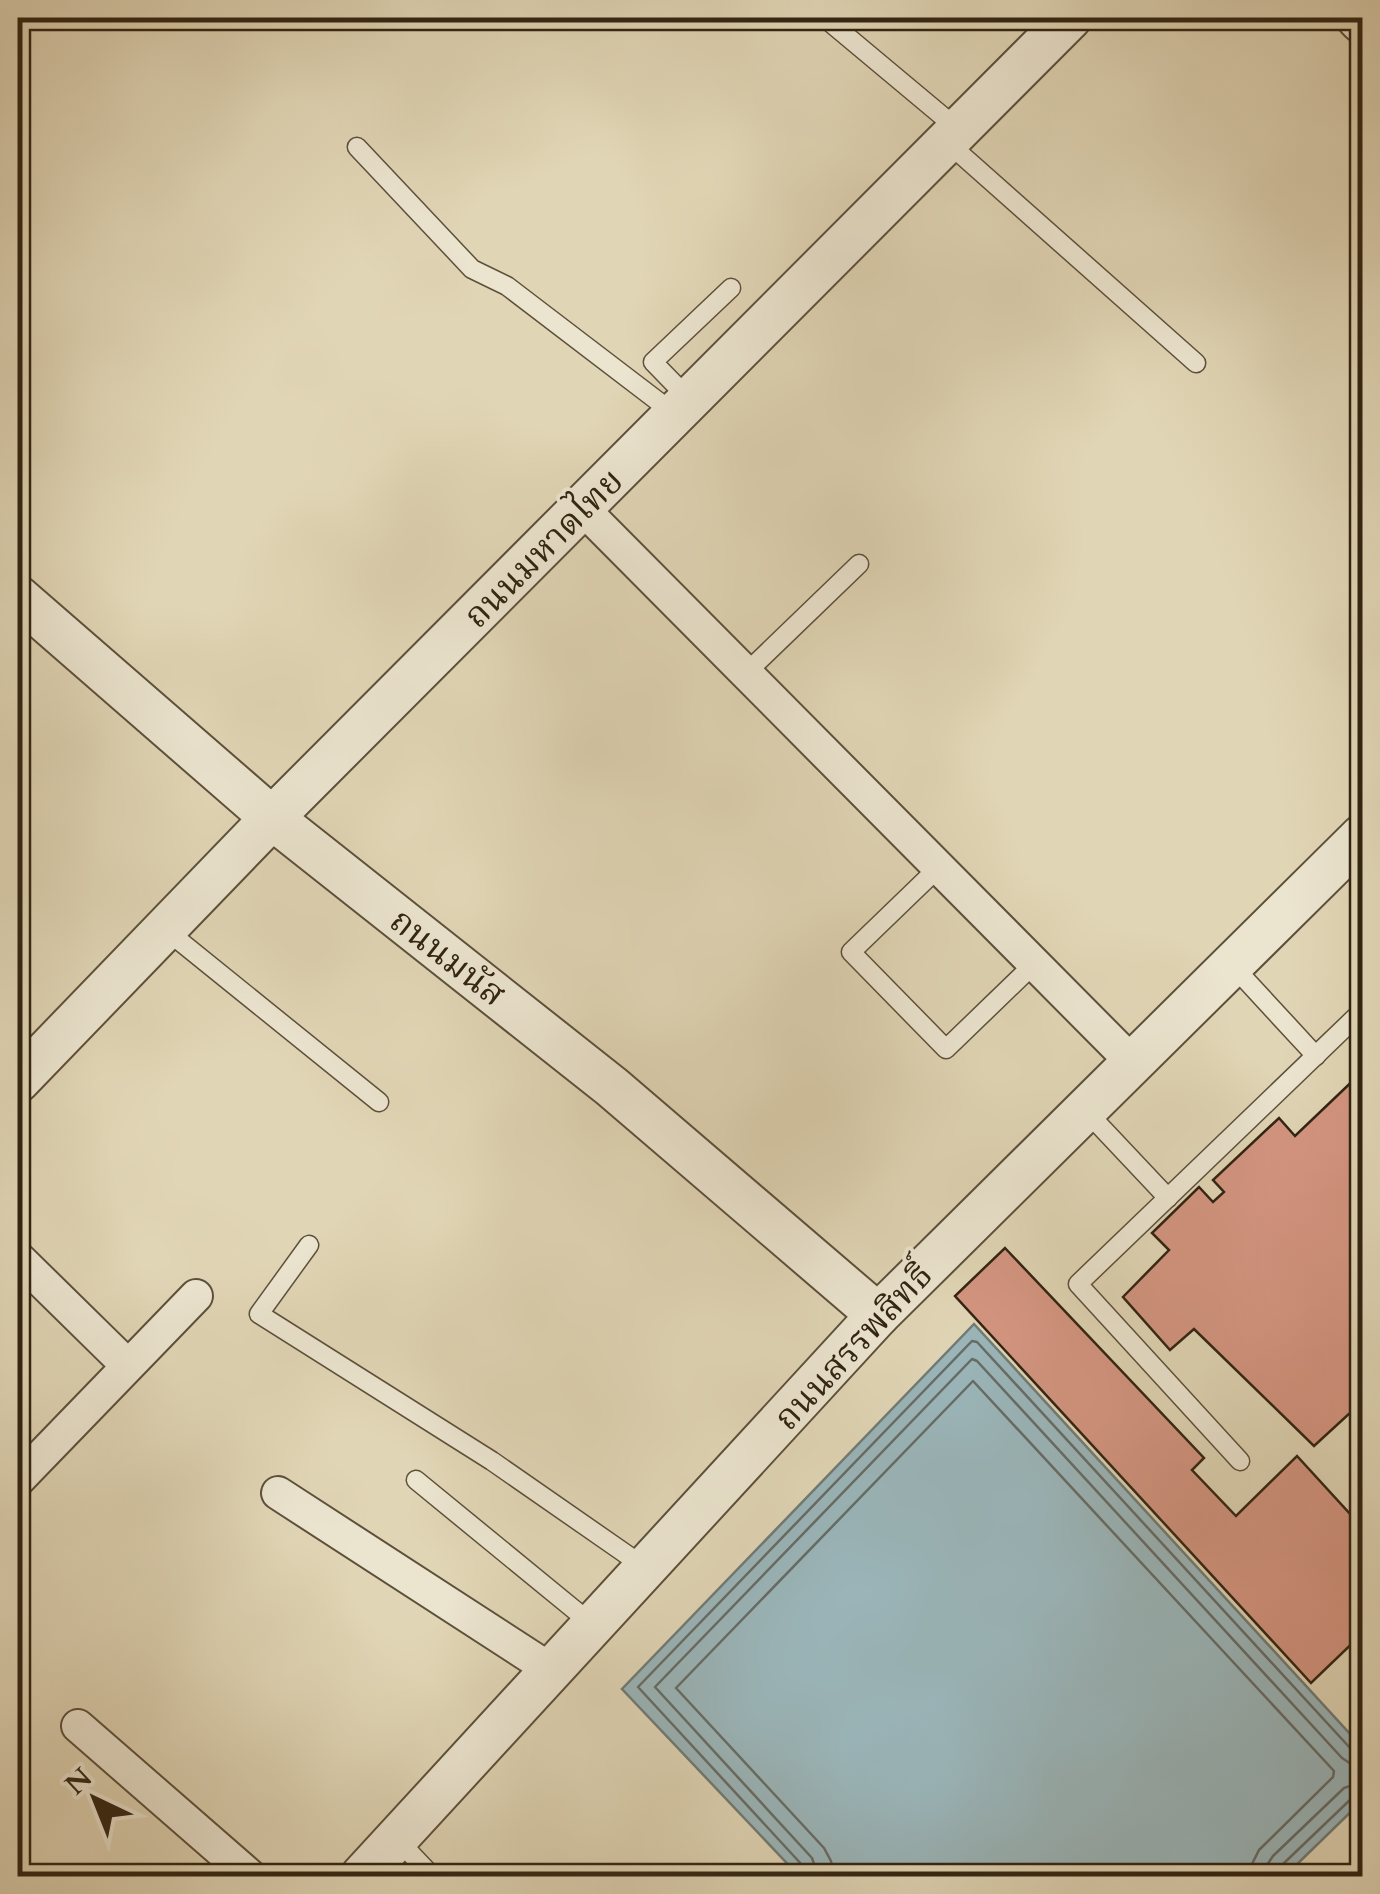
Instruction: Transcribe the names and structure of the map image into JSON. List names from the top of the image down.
{
  "streets": {
    "street": ["ถนนมหาดไทย", "ถนนมนัส", "ถนนสรรพสิทธิ์"]
  },
  "crossings": [
    ["ถนนมหาดไทย", "ถนนมนัส"],
    ["ถนนมนัส", "ถนนสรรพสิทธิ์"]
  ],
  "north": "top left"
}
